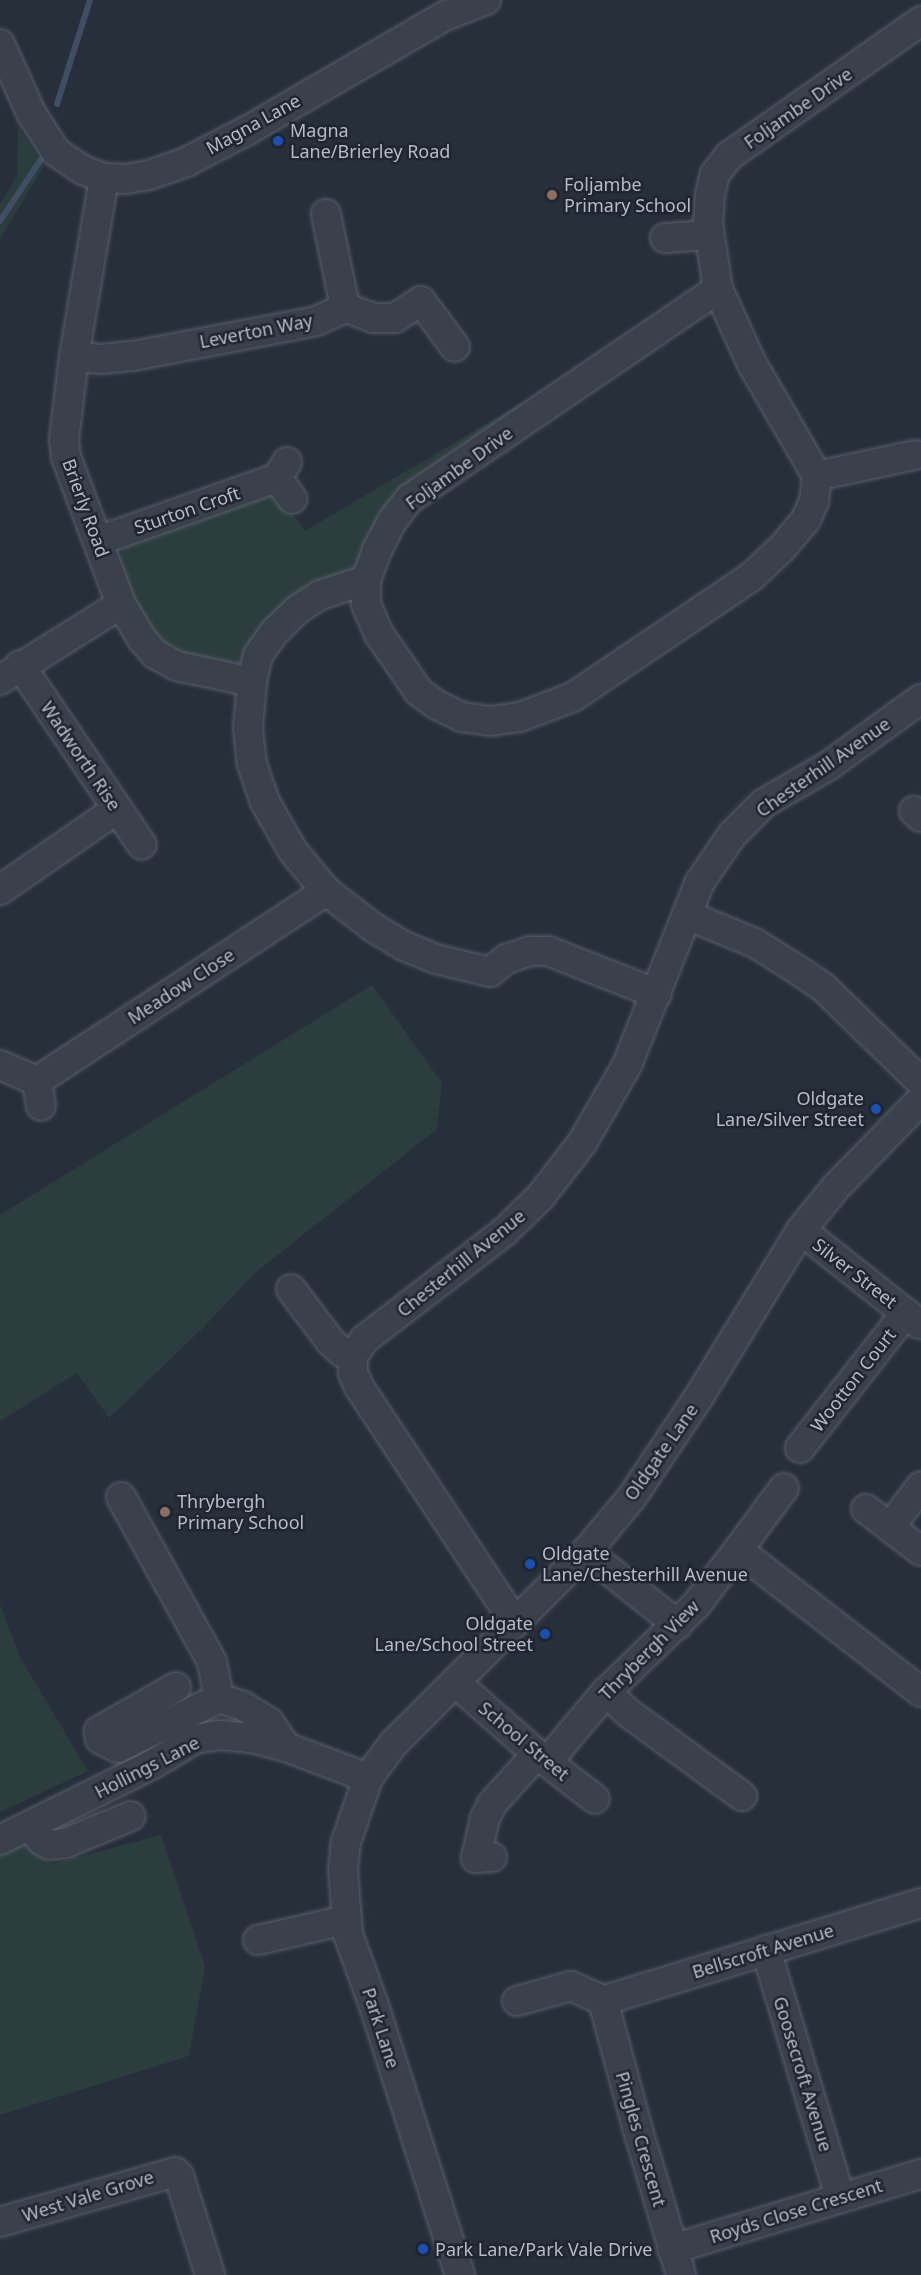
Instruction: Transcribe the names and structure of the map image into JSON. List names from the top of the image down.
{
  "streets": {
    "street": [
      "Foljambe Drive",
      "Magna Lane",
      "Leverton Way",
      "Brierly Road",
      "Sturton Croft",
      "Wadworth Rise",
      "Chesterhill Avenue",
      "Meadow Close",
      "Silver Street",
      "Wootton Court",
      "Oldgate Lane",
      "Thrybergh View",
      "School Street",
      "Hollings Lane",
      "Bellscroft Avenue",
      "Park Lane",
      "Goosecroft Avenue",
      "Pingles Crescent",
      "West Vale Grove",
      "Royds Close Crescent"
    ]
  },
  "crossings": [
    ["Magna Lane", "Brierly Road"],
    ["Leverton Way", "Brierly Road"],
    ["Brierly Road", "Sturton Croft"],
    ["Silver Street", "Wootton Court"],
    ["Silver Street", "Oldgate Lane"],
    ["Oldgate Lane", "School Street"],
    ["Oldgate Lane", "Hollings Lane"],
    ["Oldgate Lane", "Park Lane"],
    ["Thrybergh View", "School Street"],
    ["Hollings Lane", "Park Lane"],
    ["Bellscroft Avenue", "Goosecroft Avenue"],
    ["Bellscroft Avenue", "Pingles Crescent"],
    ["Goosecroft Avenue", "Royds Close Crescent"],
    ["Pingles Crescent", "Royds Close Crescent"]
  ],
  "places": [
    "Magna Lane/Brierley Road",
    "Foljambe Primary School",
    "Oldgate Lane/Silver Street",
    "Thrybergh Primary School",
    "Oldgate Lane/Chesterhill Avenue",
    "Oldgate Lane/School Street",
    "Park Lane/Park Vale Drive"
  ]
}
